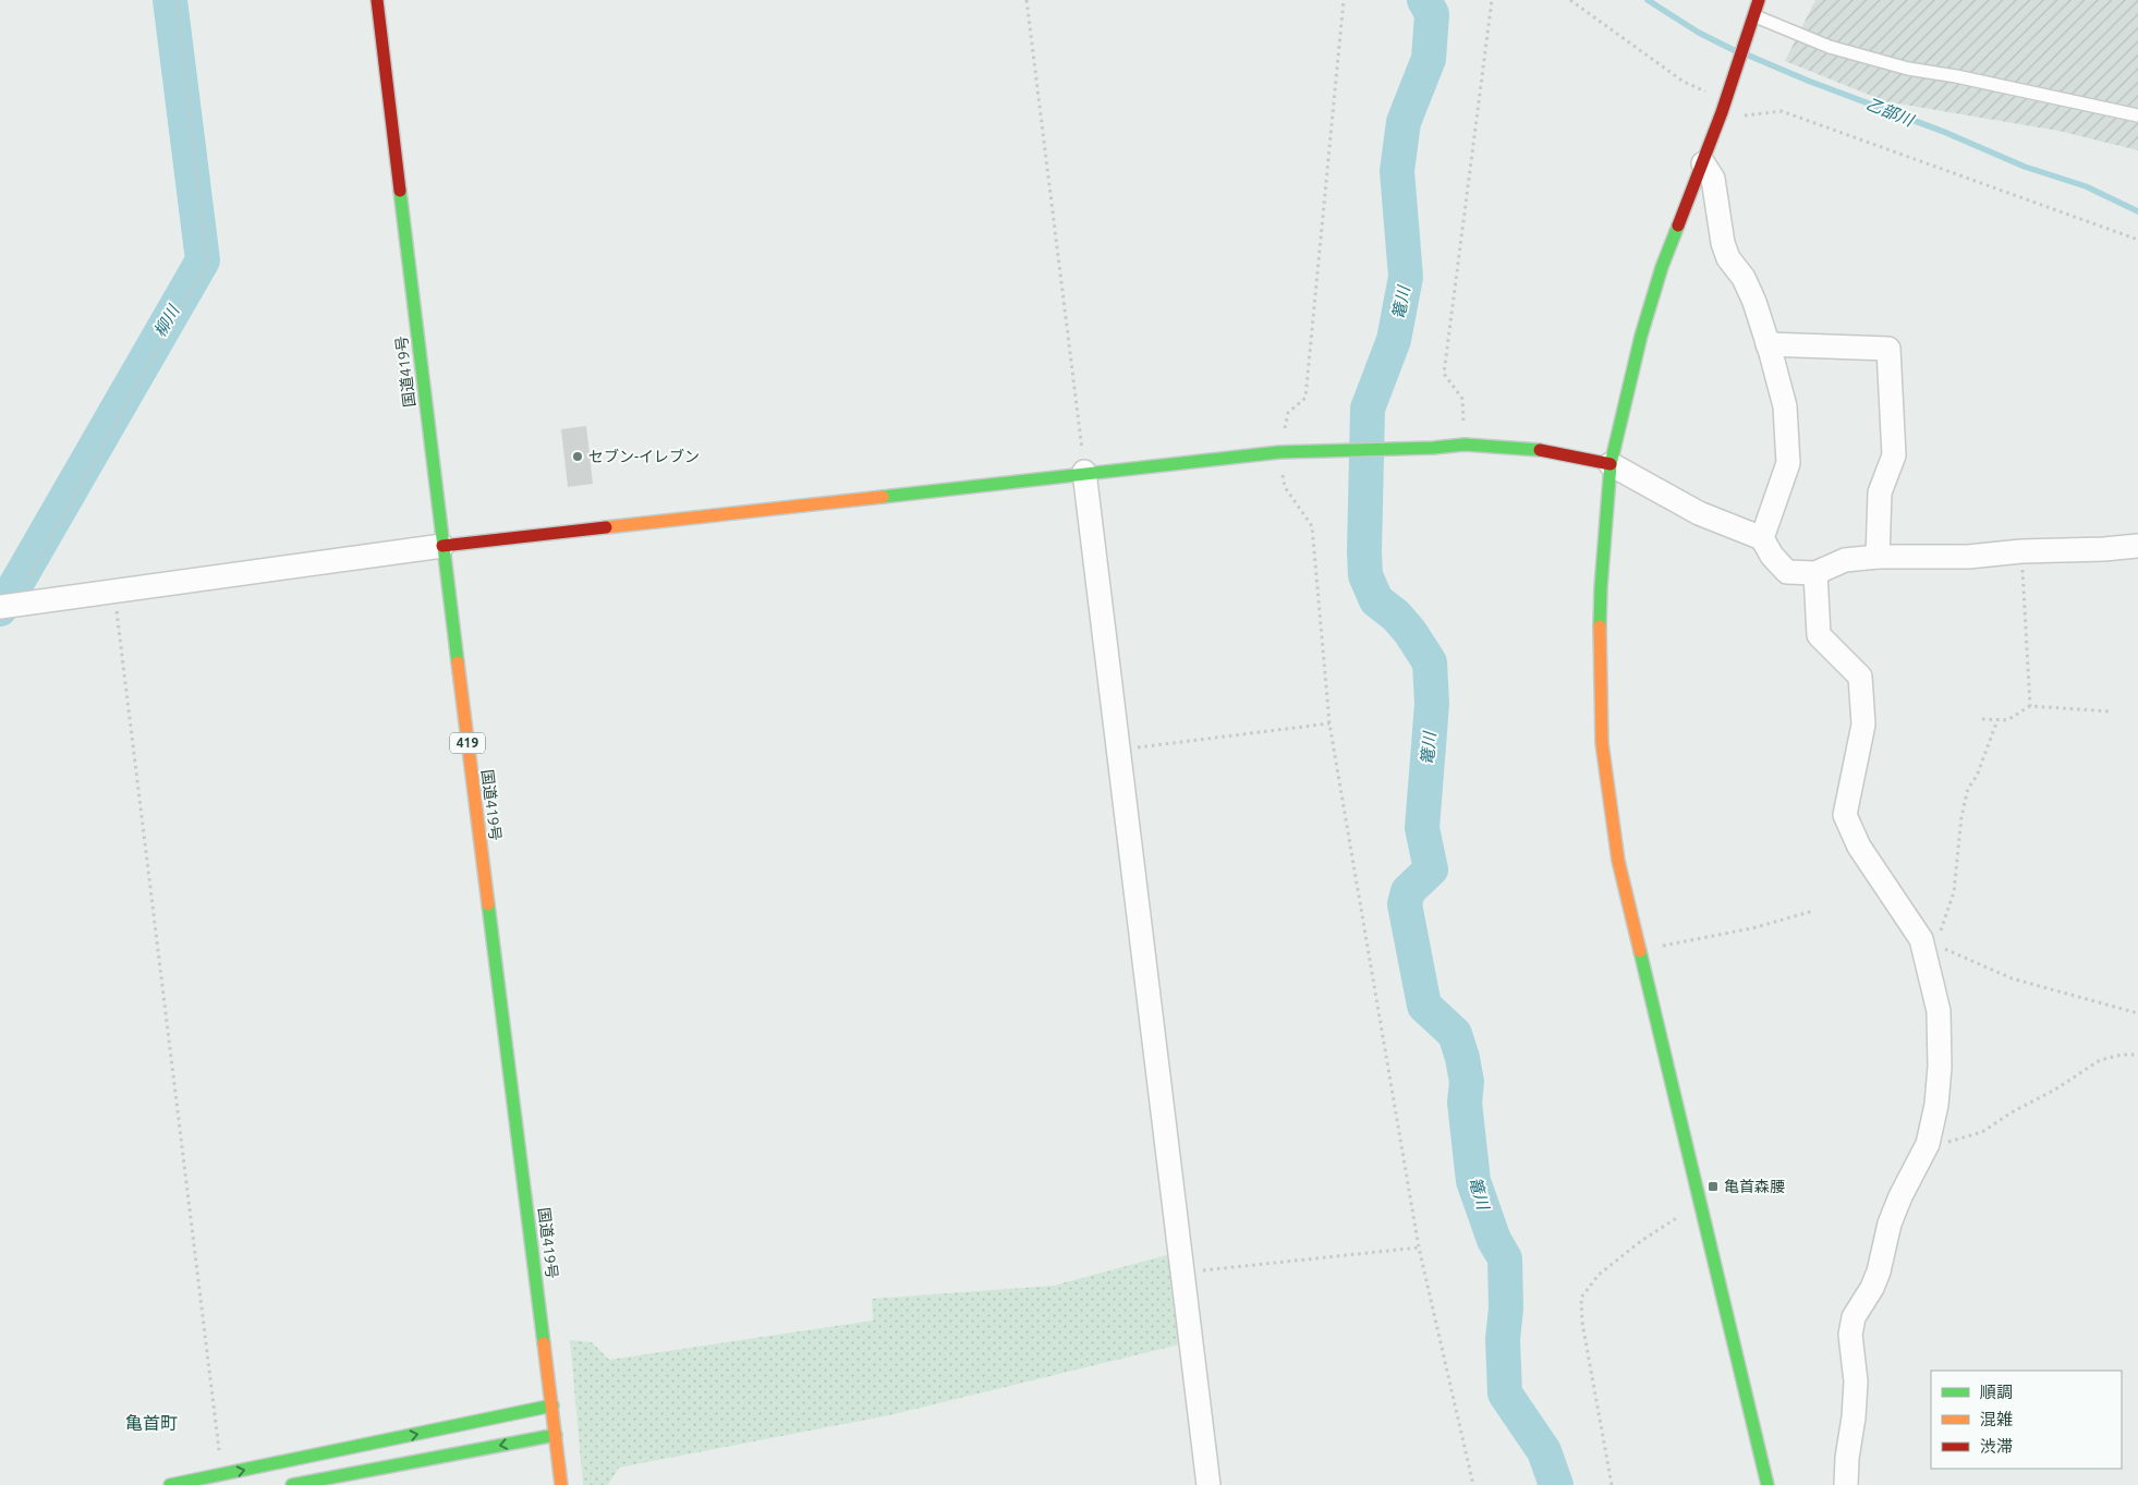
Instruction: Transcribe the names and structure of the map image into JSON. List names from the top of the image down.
{
  "streets": {
    "main road": ["国道419号", "419"]
  },
  "districts": ["亀首町"],
  "water": ["乙部川", "篭川", "柳川"],
  "places": {
    "other": ["セブン-イレブン"],
    "transit": ["亀首森腰"]
  },
  "legend": ["順調", "混雑", "渋滞"]
}
